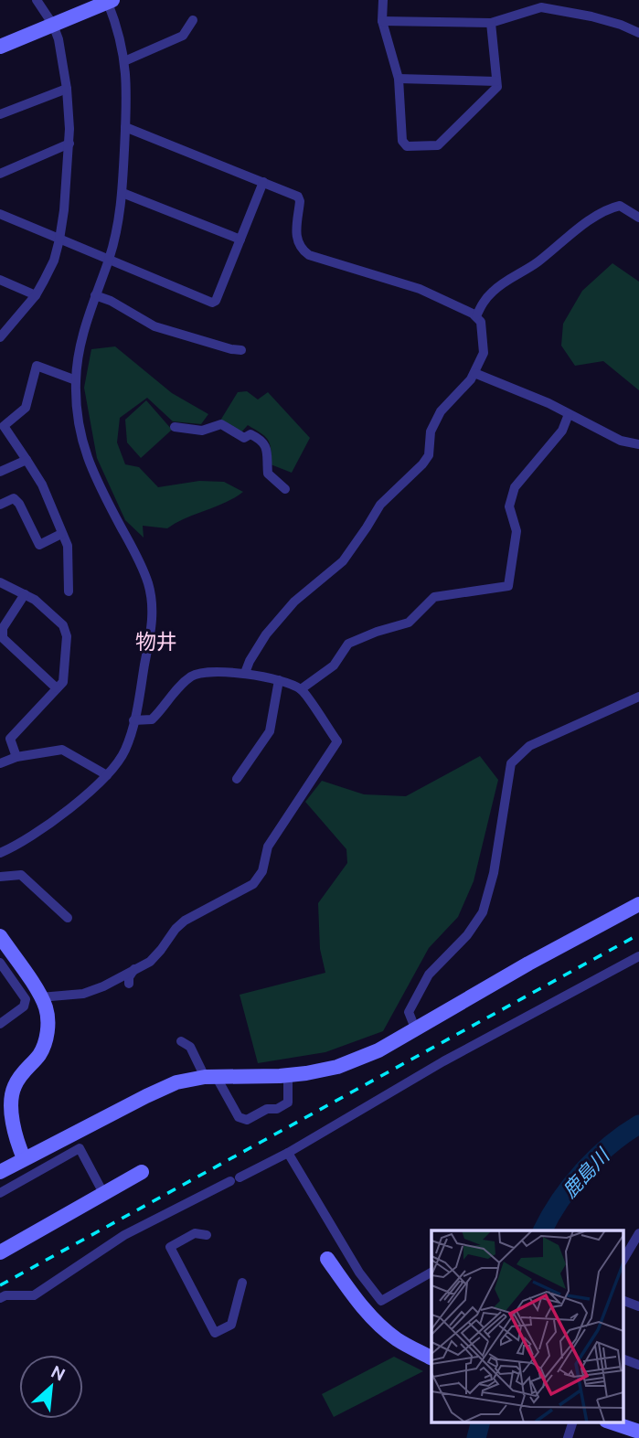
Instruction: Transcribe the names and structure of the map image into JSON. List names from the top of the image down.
{
  "districts": ["物井"],
  "water": ["鹿島川"],
  "north": "top right"
}
